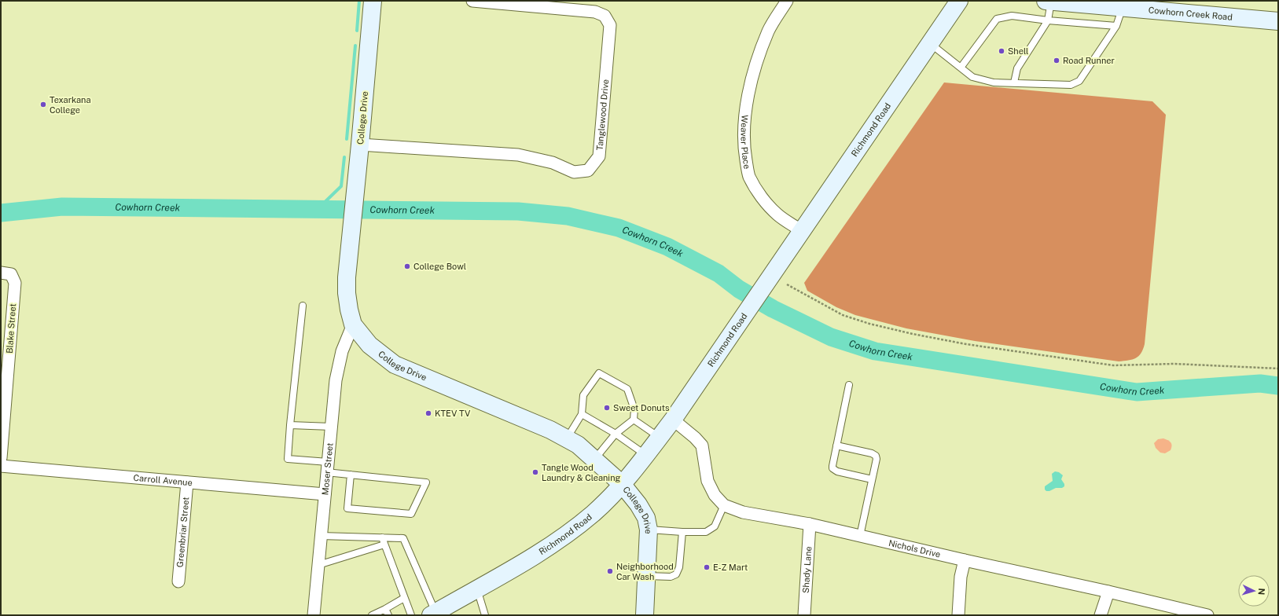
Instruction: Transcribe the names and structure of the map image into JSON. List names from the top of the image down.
{
  "streets": {
    "street": [
      "Cowhorn Creek Road",
      "Tanglewood Drive",
      "College Drive",
      "Richmond Road",
      "Weaver Place",
      "Blake Street",
      "Moser Street",
      "Carroll Avenue",
      "Greenbriar Street",
      "Nichols Drive",
      "Shady Lane"
    ]
  },
  "crossings": [
    ["Tanglewood Drive", "College Drive"],
    ["College Drive", "Richmond Road"],
    ["College Drive", "Moser Street"],
    ["Richmond Road", "Weaver Place"],
    ["Richmond Road", "Nichols Drive"],
    ["Moser Street", "Carroll Avenue"],
    ["Carroll Avenue", "Greenbriar Street"],
    ["Nichols Drive", "Shady Lane"]
  ],
  "water": ["Cowhorn Creek"],
  "places": [
    "Shell",
    "Road Runner",
    "Texarkana College",
    "College Bowl",
    "Sweet Donuts",
    "KTEV TV",
    "Tangle Wood Laundry & Cleaning",
    "E-Z Mart",
    "Neighborhood Car Wash"
  ],
  "north": "right"
}
